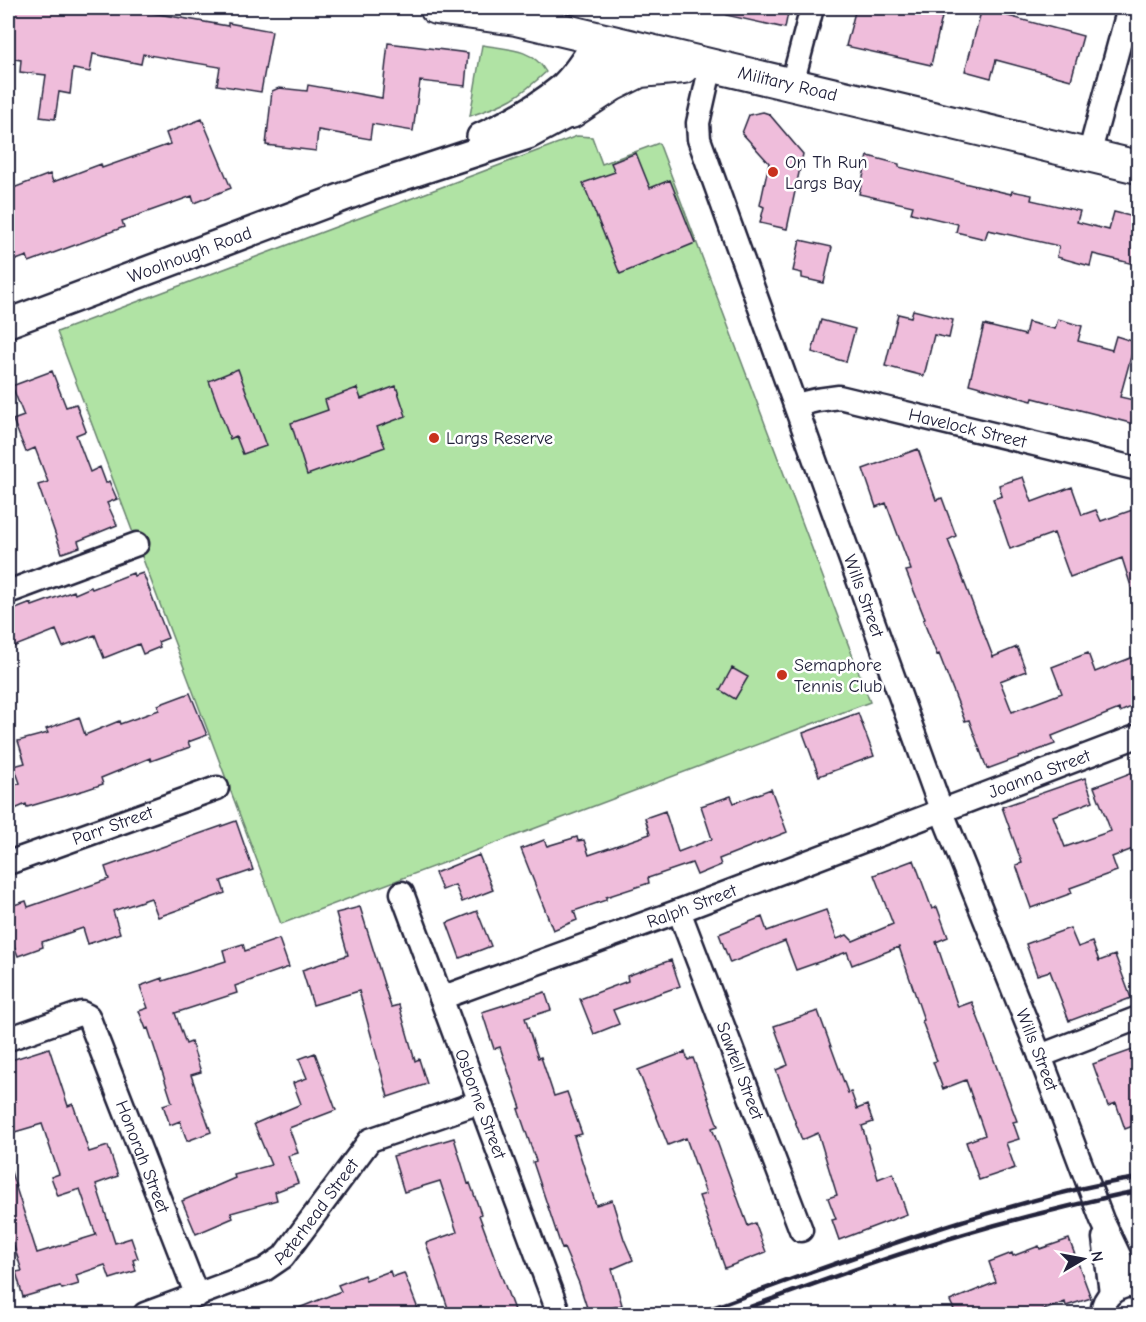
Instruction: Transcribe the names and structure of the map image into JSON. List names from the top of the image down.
{
  "streets": {
    "main road": ["Military Road"],
    "street": [
      "Woolnough Road",
      "Havelock Street",
      "Wills Street",
      "Joanna Street",
      "Parr Street",
      "Ralph Street",
      "Sawtell Street",
      "Osborne Street",
      "Honorah Street",
      "Peterhead Street"
    ]
  },
  "crossings": [
    ["Military Road", "Woolnough Road"],
    ["Military Road", "Wills Street"],
    ["Havelock Street", "Wills Street"],
    ["Wills Street", "Joanna Street"],
    ["Wills Street", "Ralph Street"],
    ["Joanna Street", "Ralph Street"],
    ["Ralph Street", "Sawtell Street"],
    ["Ralph Street", "Osborne Street"],
    ["Osborne Street", "Peterhead Street"],
    ["Honorah Street", "Peterhead Street"]
  ],
  "places": ["On Th Run Largs Bay", "Largs Reserve", "Semaphore Tennis Club"],
  "north": "right"
}
